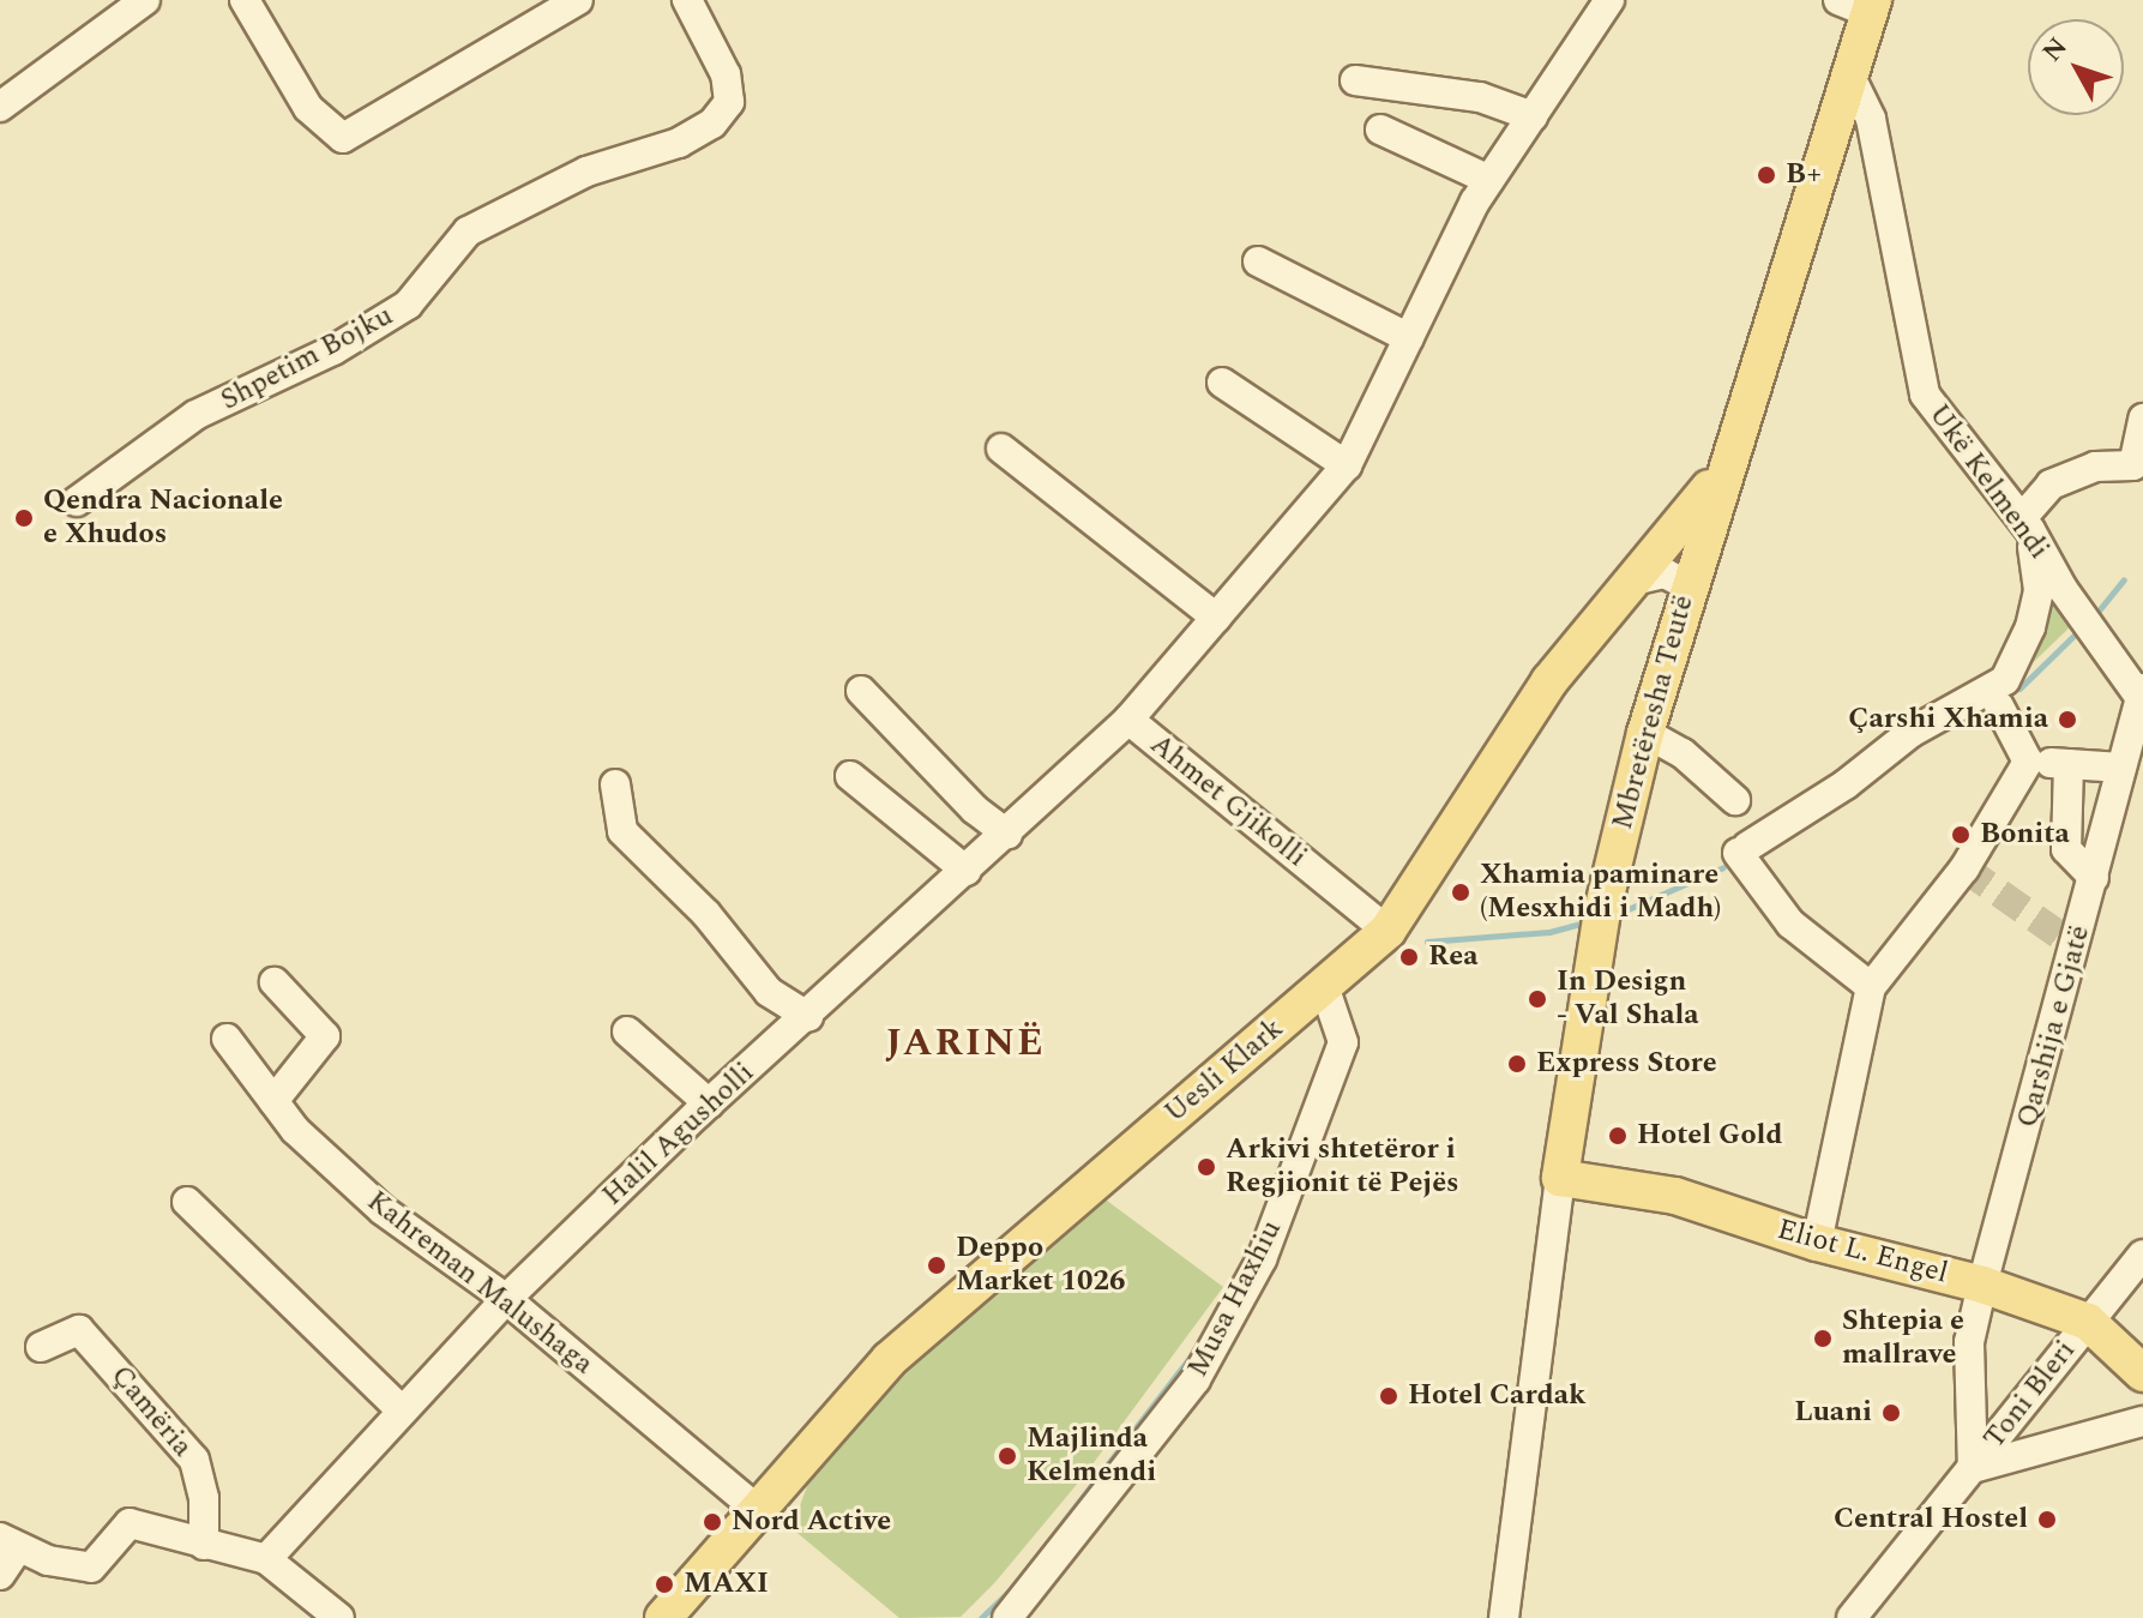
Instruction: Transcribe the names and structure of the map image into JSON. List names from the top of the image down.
{
  "streets": {
    "main road": ["Mbretëresha Teutë", "Uesli Klark", "Eliot L. Engel"],
    "street": [
      "Shpetim Bojku",
      "Ukë Kelmendi",
      "Ahmet Gjikolli",
      "Qarshija e Gjatë",
      "Halil Agusholli",
      "Kahreman Malushaga",
      "Musa Haxhiu",
      "Toni Bleri",
      "Çamëria"
    ]
  },
  "crossings": [
    ["Ukë Kelmendi", "Mbretëresha Teutë"],
    ["Ukë Kelmendi", "Qarshija e Gjatë"],
    ["Mbretëresha Teutë", "Uesli Klark"],
    ["Mbretëresha Teutë", "Eliot L. Engel"],
    ["Ahmet Gjikolli", "Uesli Klark"],
    ["Ahmet Gjikolli", "Halil Agusholli"],
    ["Qarshija e Gjatë", "Eliot L. Engel"],
    ["Qarshija e Gjatë", "Toni Bleri"],
    ["Uesli Klark", "Kahreman Malushaga"],
    ["Uesli Klark", "Musa Haxhiu"],
    ["Halil Agusholli", "Kahreman Malushaga"],
    ["Eliot L. Engel", "Toni Bleri"]
  ],
  "districts": ["JARINË"],
  "places": [
    "B+",
    "Qendra Nacionale e Xhudos",
    "Çarshi Xhamia",
    "Bonita",
    "Xhamia paminare (Mesxhidi i Madh)",
    "Rea",
    "In Design - Val Shala",
    "Express Store",
    "Hotel Gold",
    "Arkivi shtetëror i Regjionit të Pejës",
    "Deppo Market 1026",
    "Shtepia e mallrave",
    "Hotel Cardak",
    "Luani",
    "Majlinda Kelmendi",
    "Central Hostel",
    "Nord Active",
    "MAXI"
  ],
  "north": "top left"
}
